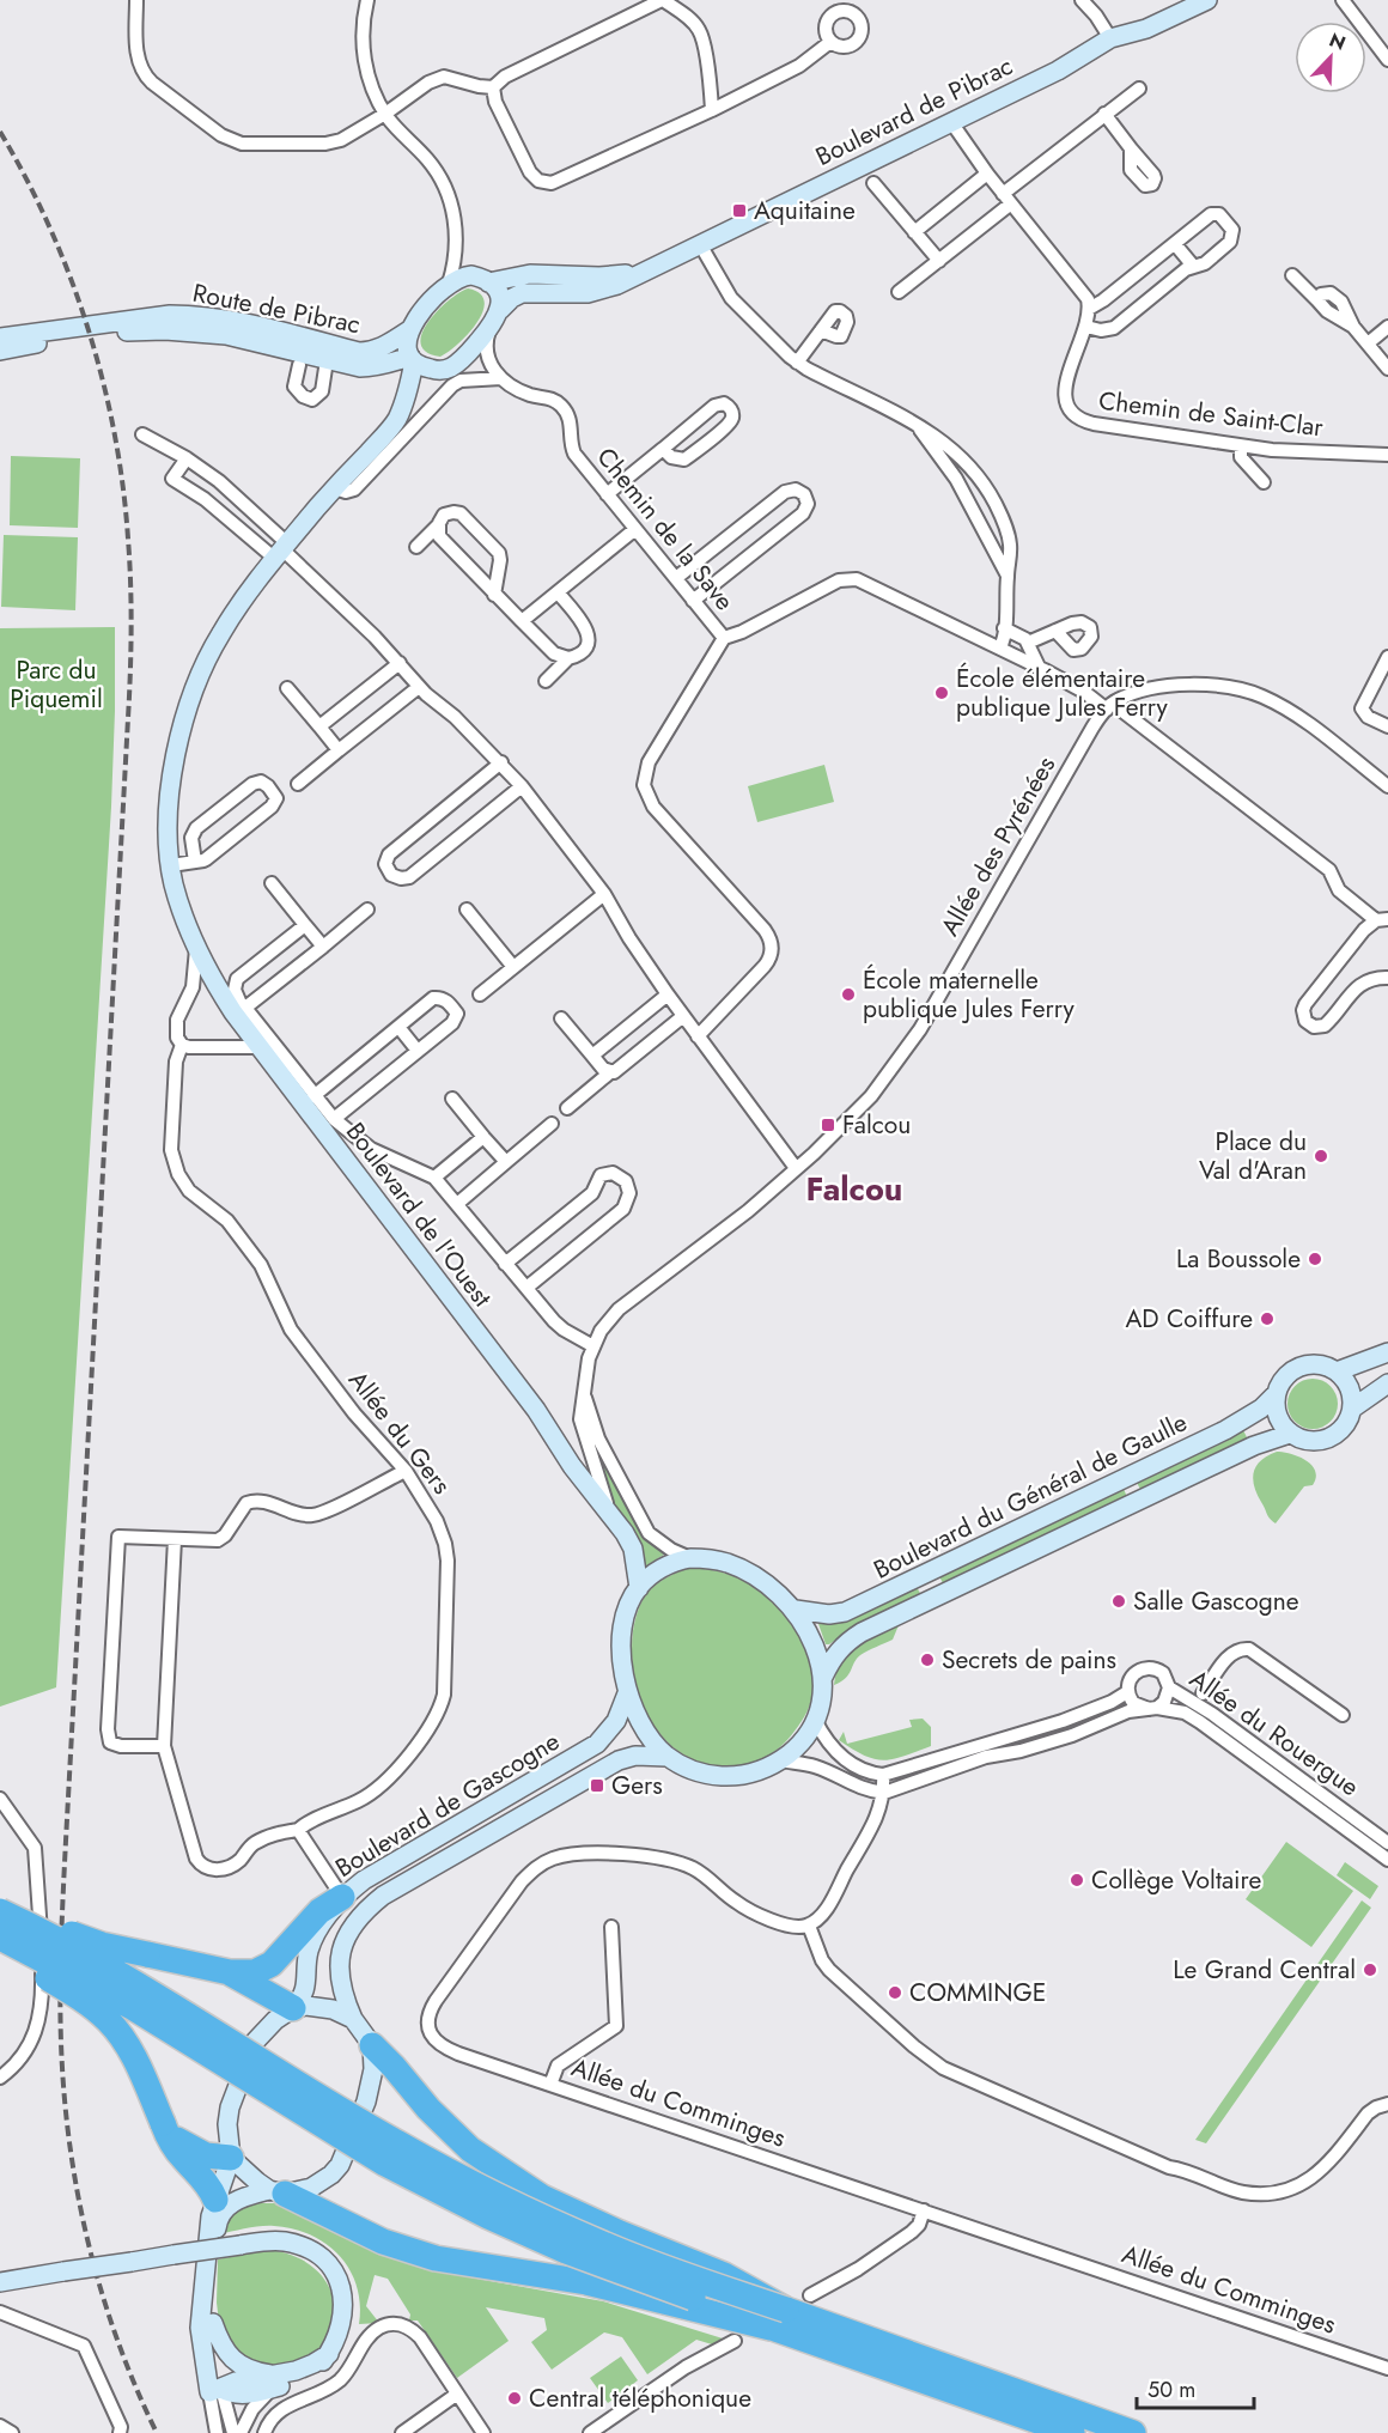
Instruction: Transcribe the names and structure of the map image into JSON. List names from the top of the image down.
{
  "streets": {
    "street": [
      "Boulevard de Pibrac",
      "Route de Pibrac",
      "Chemin de Saint-Clar",
      "Chemin de la Save",
      "Allée des Pyrénées",
      "Boulevard de l'Ouest",
      "Allée du Gers",
      "Boulevard du Général de Gaulle",
      "Allée du Rouergue",
      "Boulevard de Gascogne",
      "Allée du Comminges"
    ]
  },
  "crossings": [
    ["Boulevard de Pibrac", "Route de Pibrac"],
    ["Boulevard de Pibrac", "Chemin de la Save"],
    ["Boulevard de Pibrac", "Boulevard de l'Ouest"],
    ["Route de Pibrac", "Chemin de la Save"],
    ["Route de Pibrac", "Boulevard de l'Ouest"],
    ["Chemin de la Save", "Boulevard de l'Ouest"],
    ["Allée des Pyrénées", "Boulevard de l'Ouest"],
    ["Allée des Pyrénées", "Boulevard du Général de Gaulle"],
    ["Allée des Pyrénées", "Boulevard de Gascogne"],
    ["Boulevard de l'Ouest", "Allée du Gers"],
    ["Boulevard de l'Ouest", "Boulevard du Général de Gaulle"],
    ["Boulevard de l'Ouest", "Boulevard de Gascogne"],
    ["Boulevard du Général de Gaulle", "Boulevard de Gascogne"]
  ],
  "districts": ["Falcou"],
  "parks": ["Parc du Piquemil"],
  "places": {
    "transit": ["Aquitaine", "Falcou", "Gers"],
    "other": [
      "École élémentaire publique Jules Ferry",
      "École maternelle publique Jules Ferry",
      "Place du Val d'Aran",
      "La Boussole",
      "AD Coiffure",
      "Salle Gascogne",
      "Secrets de pains",
      "Collège Voltaire",
      "Le Grand Central",
      "COMMINGE",
      "Central téléphonique"
    ]
  },
  "scale_bar": "50 m",
  "north": "top right"
}
